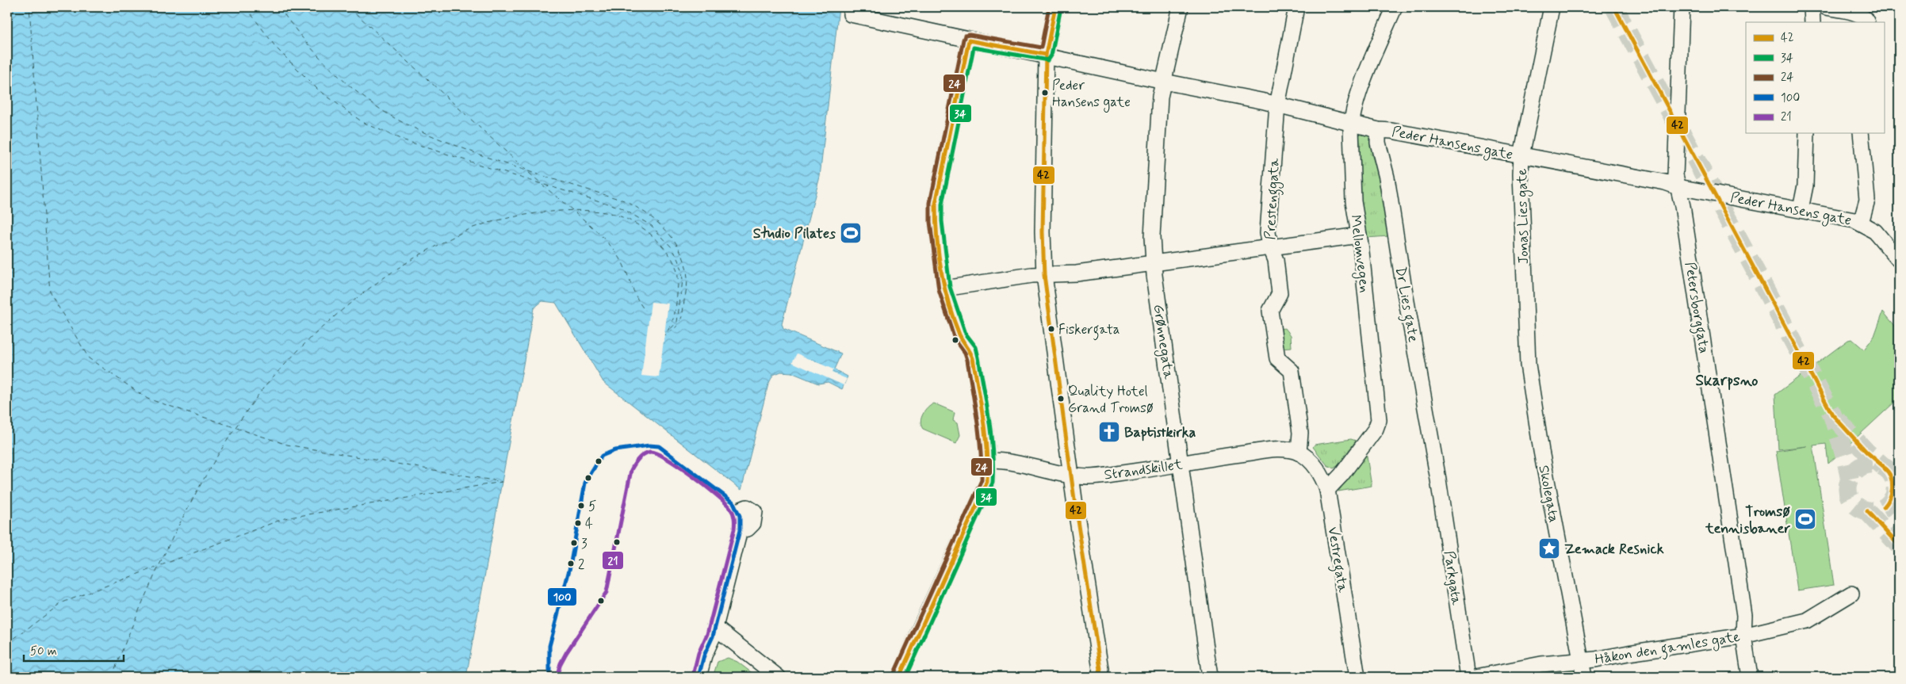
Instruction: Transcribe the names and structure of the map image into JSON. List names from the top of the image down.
{
  "streets": {
    "street": [
      "Peder Hansens gate",
      "Prestenggata",
      "Jonas Lies gate",
      "Mellomvegen",
      "Dr Lies gate",
      "Petersborggata",
      "Grønnegata",
      "Strandskillet",
      "Skolegata",
      "Vestregata",
      "Parkgata",
      "Håkon den gamles gate"
    ]
  },
  "crossings": [
    ["Peder Hansens gate", "Prestenggata"],
    ["Peder Hansens gate", "Jonas Lies gate"],
    ["Peder Hansens gate", "Mellomvegen"],
    ["Peder Hansens gate", "Dr Lies gate"],
    ["Peder Hansens gate", "Petersborggata"],
    ["Peder Hansens gate", "Grønnegata"],
    ["Prestenggata", "Strandskillet"],
    ["Prestenggata", "Vestregata"],
    ["Jonas Lies gate", "Skolegata"],
    ["Mellomvegen", "Vestregata"],
    ["Dr Lies gate", "Parkgata"],
    ["Petersborggata", "Håkon den gamles gate"],
    ["Grønnegata", "Strandskillet"],
    ["Strandskillet", "Vestregata"],
    ["Skolegata", "Håkon den gamles gate"]
  ],
  "districts": ["Skarpsno"],
  "places": {
    "other": [
      "Peder Hansens gate",
      "Fiskergata",
      "Quality Hotel Grand Tromsø",
      "5",
      "4",
      "3",
      "2"
    ],
    "sports": ["Studio Pilates", "Tromsø tennisbaner"],
    "church": ["Baptistkirka"],
    "place": ["Zemack Resnick"]
  },
  "lines": [
    "transit line 42",
    "transit line 24",
    "transit line 34",
    "transit line 100",
    "transit line 21"
  ],
  "legend": [
    "42",
    "34",
    "24",
    "100",
    "21"
  ],
  "scale_bar": "50 m"
}
